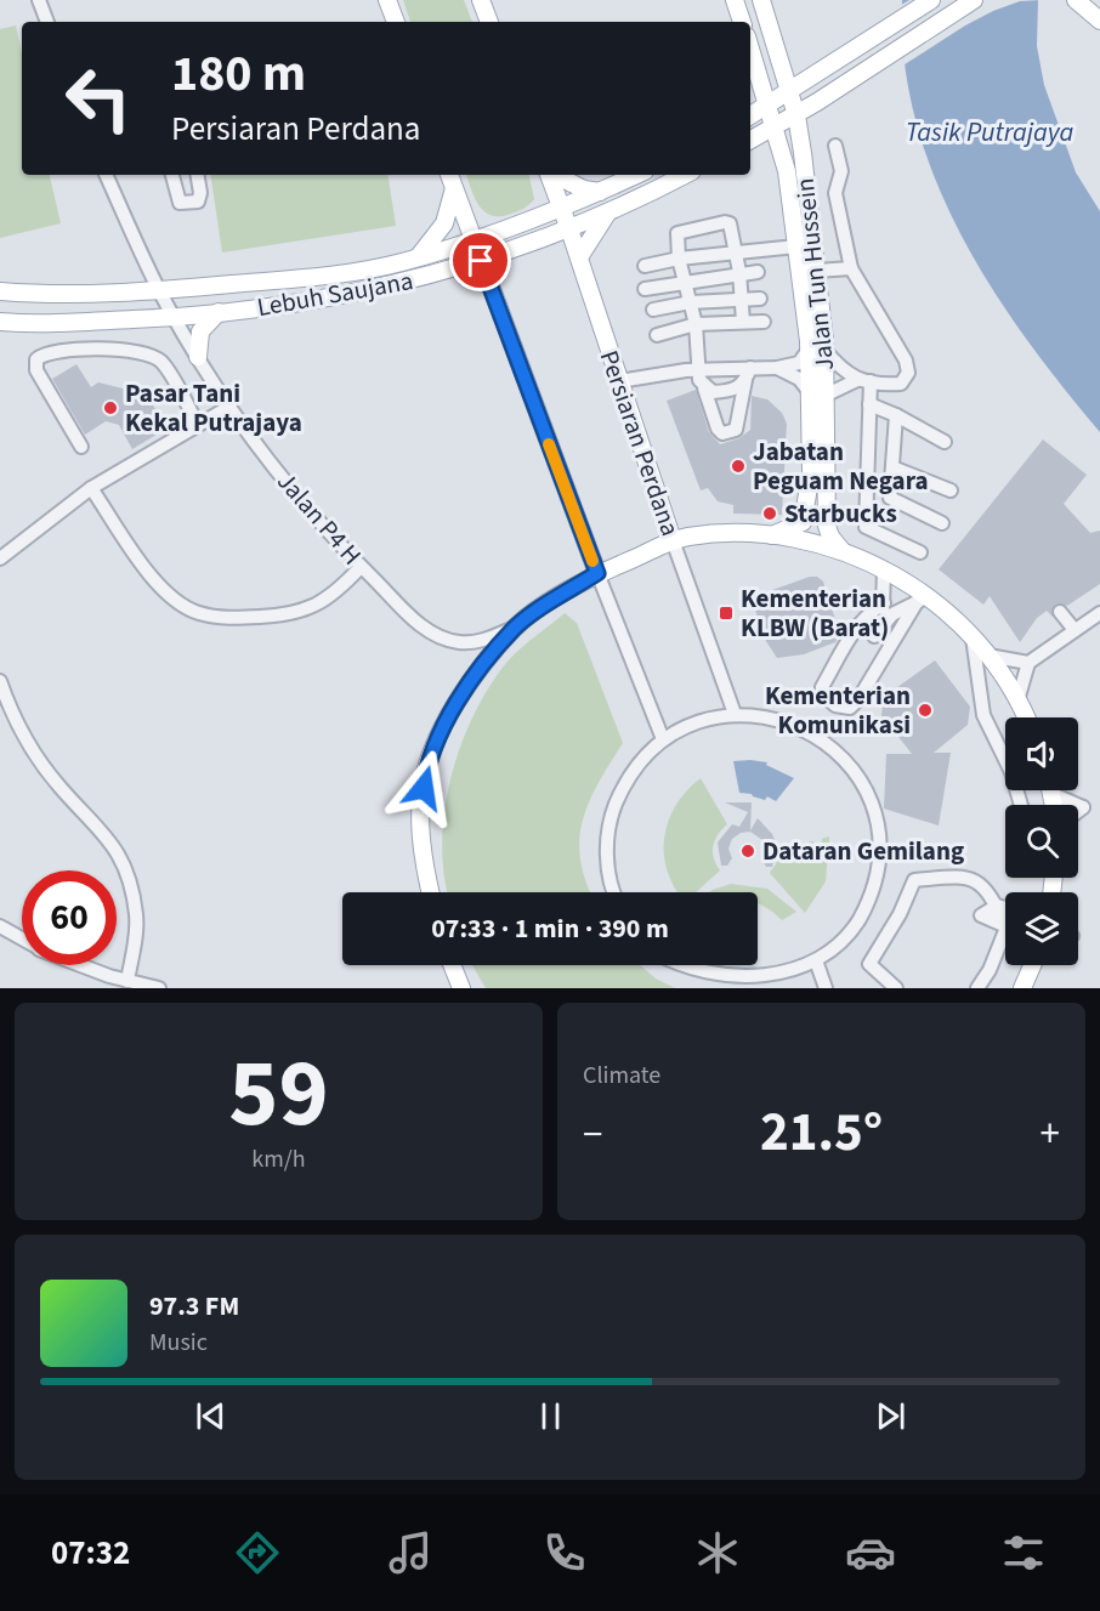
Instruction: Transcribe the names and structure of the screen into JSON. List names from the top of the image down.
{
  "streets": {
    "main road": ["Jalan Tun Hussein", "Lebuh Saujana", "Persiaran Perdana"],
    "street": ["Jalan P4 H"]
  },
  "crossings": [
    ["Lebuh Saujana", "Persiaran Perdana"],
    ["Lebuh Saujana", "Jalan P4 H"]
  ],
  "water": ["Tasik Putrajaya"],
  "places": {
    "other": [
      "Pasar Tani Kekal Putrajaya",
      "Jabatan Peguam Negara",
      "Starbucks",
      "Kementerian Komunikasi",
      "Dataran Gemilang"
    ],
    "transit": ["Kementerian KLBW (Barat)"]
  },
  "page": {
    "turn": ["180 m", "Persiaran Perdana"],
    "limit": "60",
    "trip": "07:33 · 1 min · 390 m",
    "tile": [
      ["59", "km/h"],
      "Climate"
    ],
    "heat": ["−", "21.5°", "+"],
    "song": ["97.3 FM", "Music"],
    "tabs": "07:32"
  }
}
